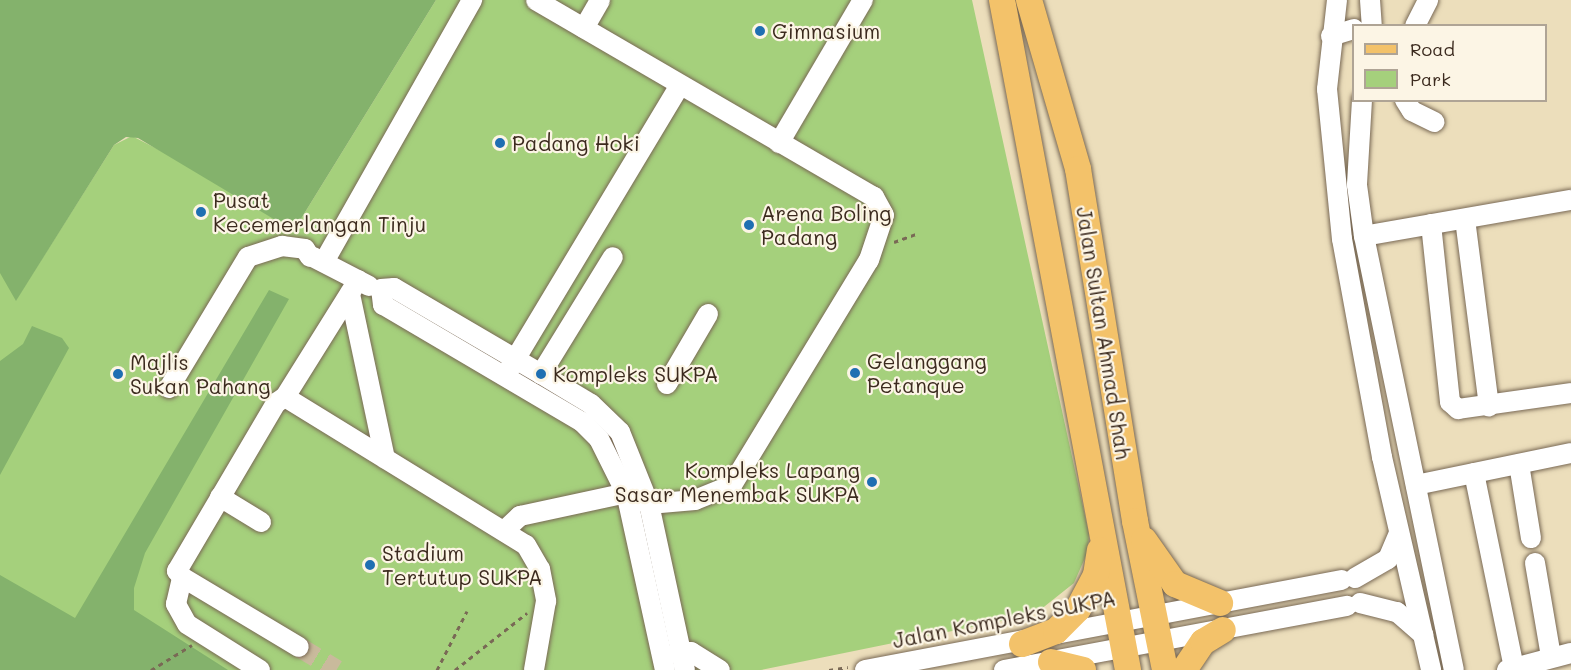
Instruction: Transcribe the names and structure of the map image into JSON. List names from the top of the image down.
{
  "streets": {
    "main road": ["Jalan Sultan Ahmad Shah"],
    "street": ["Jalan Kompleks SUKPA"]
  },
  "crossings": [
    ["Jalan Sultan Ahmad Shah", "Jalan Kompleks SUKPA"]
  ],
  "places": [
    "Gimnasium",
    "Padang Hoki",
    "Pusat Kecemerlangan Tinju",
    "Arena Boling Padang",
    "Gelanggang Petanque",
    "Majlis Sukan Pahang",
    "Kompleks SUKPA",
    "Kompleks Lapang Sasar Menembak SUKPA",
    "Stadium Tertutup SUKPA"
  ],
  "legend": ["Road", "Park"]
}
